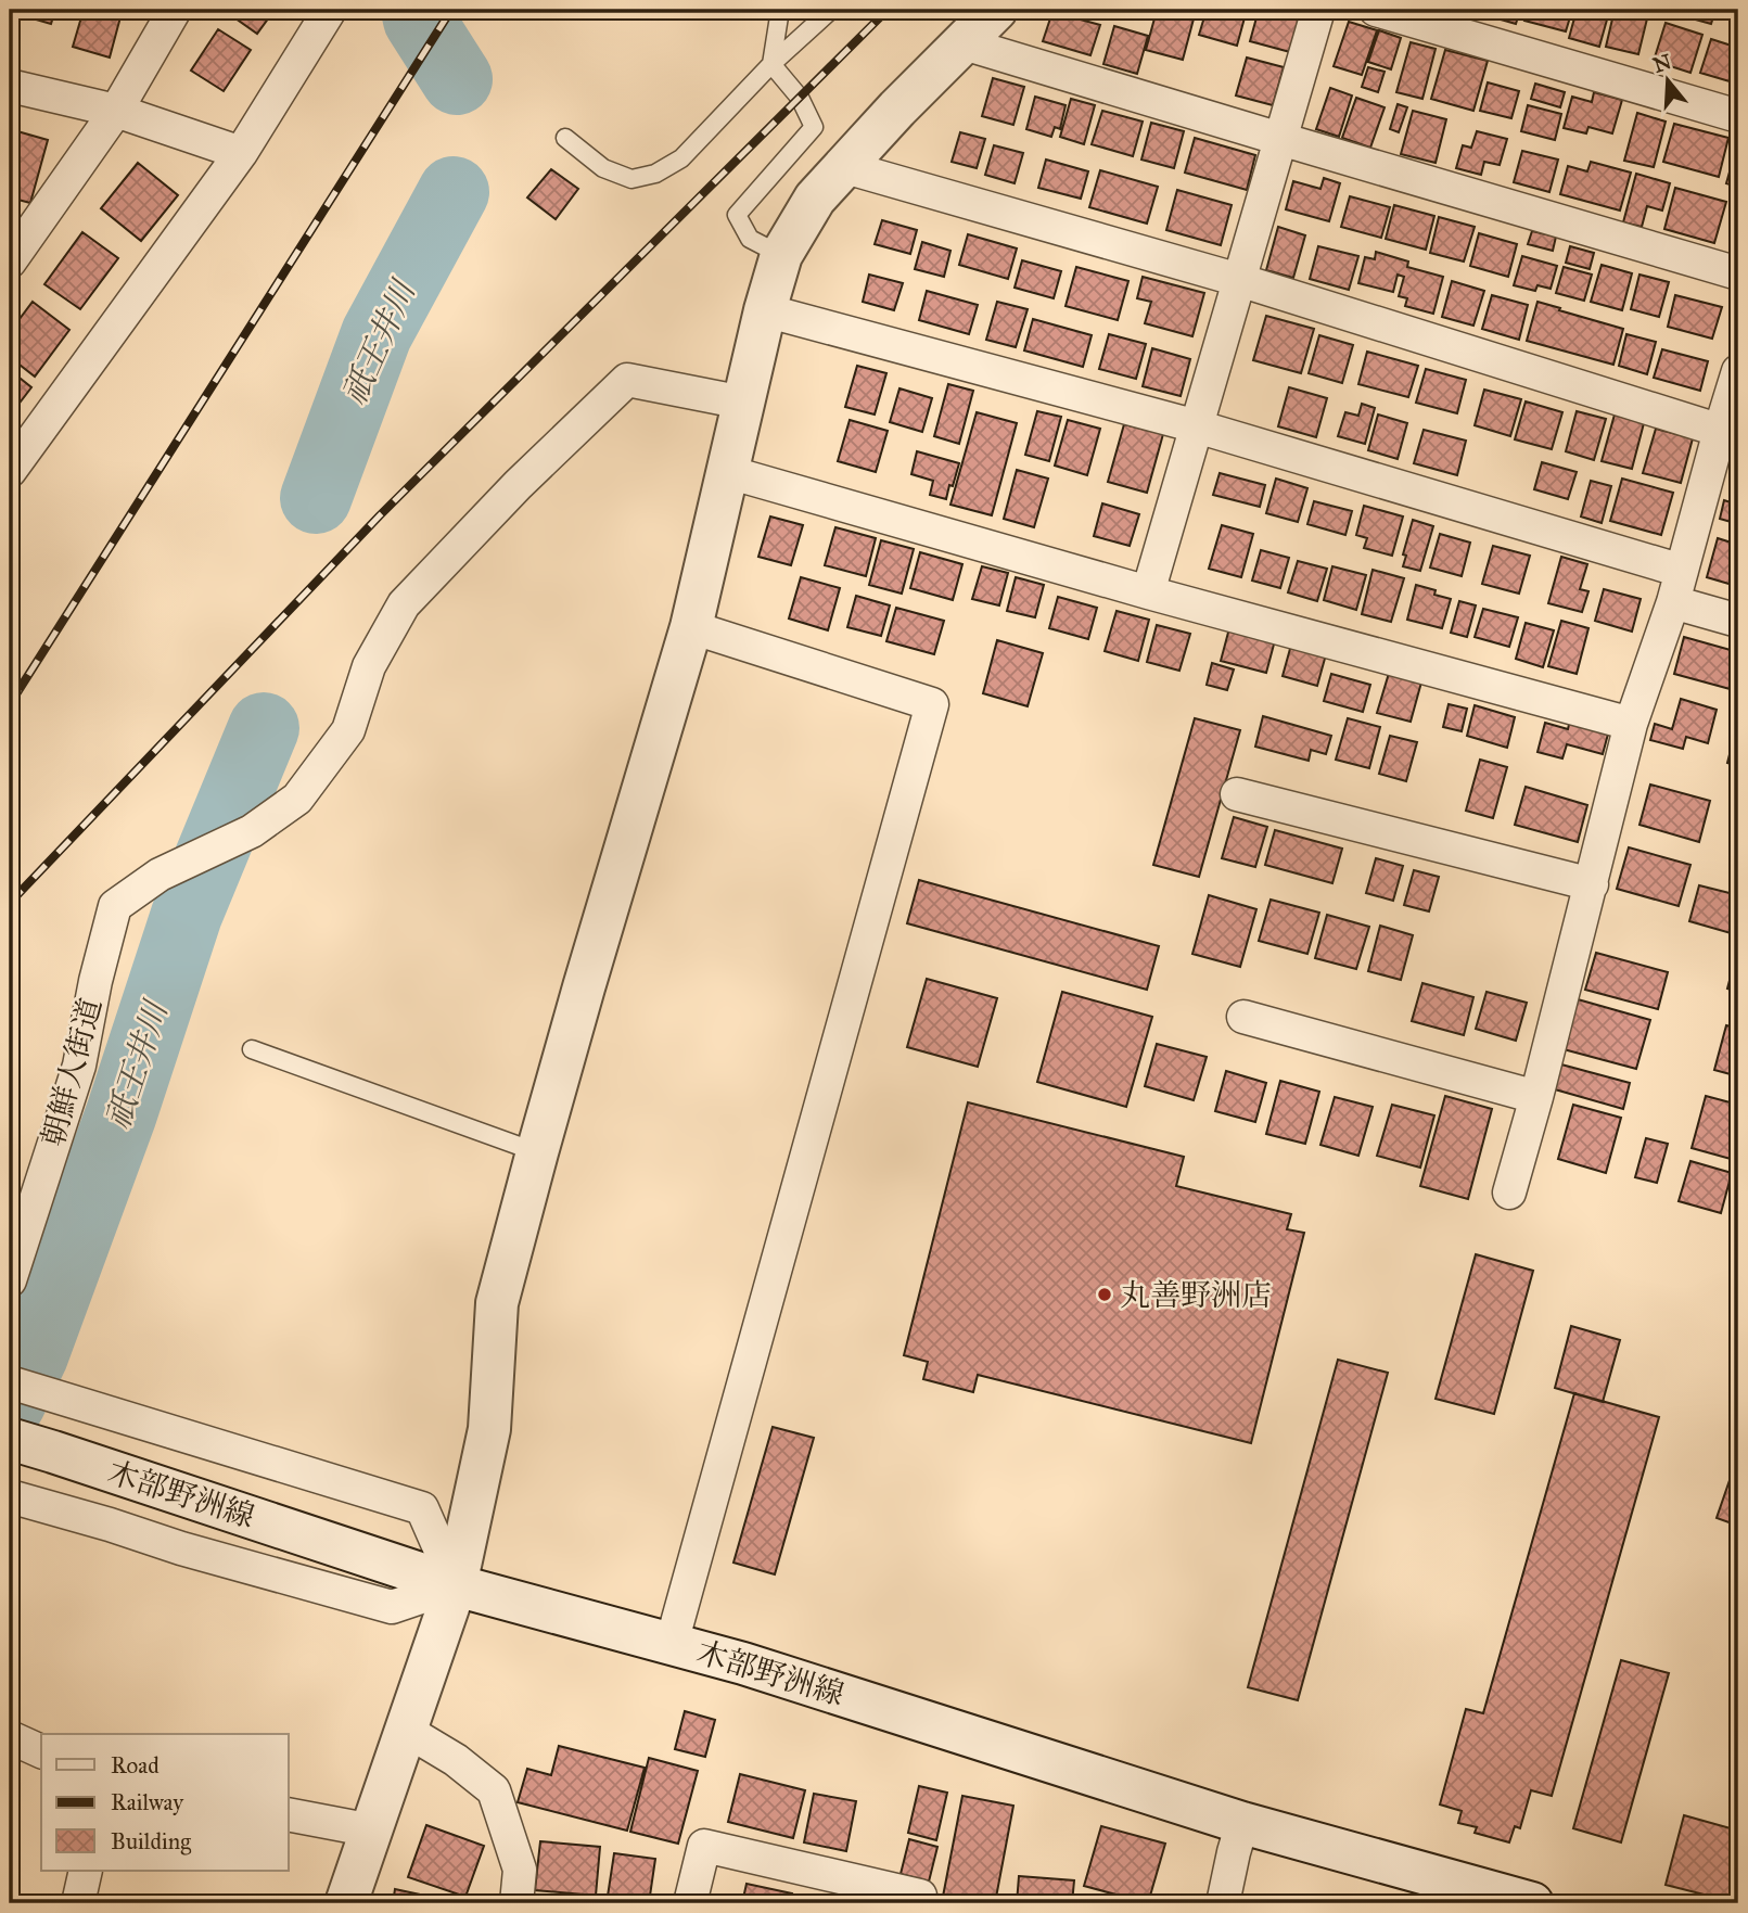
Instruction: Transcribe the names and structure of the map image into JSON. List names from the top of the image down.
{
  "streets": {
    "street": ["朝鮮人街道", "木部野洲線"]
  },
  "water": ["祇王井川"],
  "places": ["丸善野洲店"],
  "legend": ["Road", "Railway", "Building"],
  "north": "top"
}
